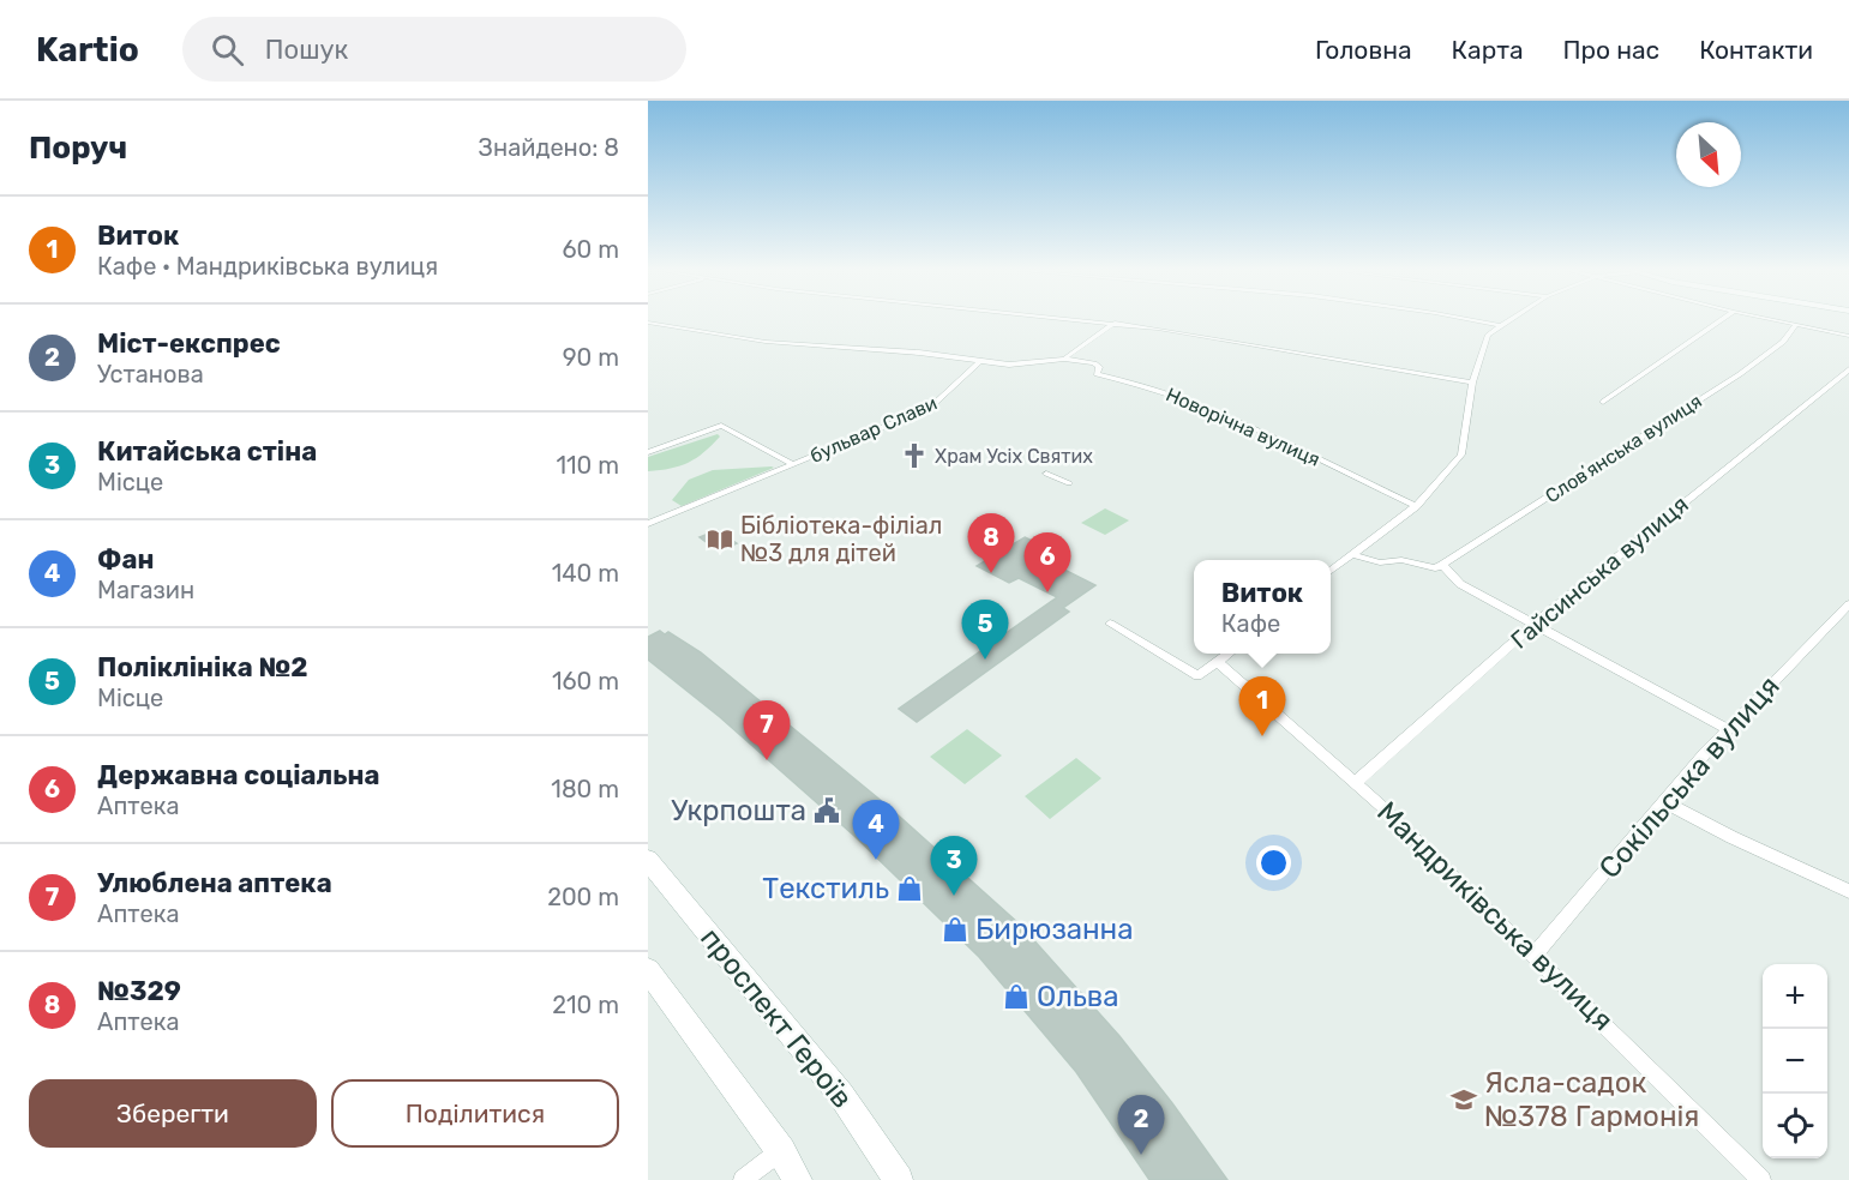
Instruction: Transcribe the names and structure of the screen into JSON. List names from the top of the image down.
{
  "streets": {
    "main road": ["проспект Героїв"],
    "street": [
      "Новорічна вулиця",
      "бульвар Слави",
      "Словʼянська вулиця",
      "Гайсинська вулиця",
      "Сокільська вулиця",
      "Мандриківська вулиця"
    ]
  },
  "crossings": [
    ["Новорічна вулиця", "бульвар Слави"],
    ["Гайсинська вулиця", "Мандриківська вулиця"],
    ["Сокільська вулиця", "Мандриківська вулиця"]
  ],
  "places": {
    "church": ["Храм Усіх Святих"],
    "library": ["Бібліотека-філіал №3 для дітей"],
    "public building": ["Укрпошта"],
    "shop": ["Текстиль", "Бирюзанна", "Ольва"],
    "school or university": ["Ясла-садок №378 Гармонія"]
  },
  "north": "bottom right",
  "page": {
    "header": "Kartio",
    "search": "Пошук",
    "nav": [
      "Головна",
      "Карта",
      "Про нас",
      "Контакти"
    ],
    "heading": ["Поруч", "Знайдено: 8"],
    "list": [
      {
        "mark": "1",
        "name": "Виток",
        "note": "Кафе · Мандриківська вулиця",
        "value": "60 m"
      },
      {
        "mark": "2",
        "name": "Міст-експрес",
        "note": "Установа",
        "value": "90 m"
      },
      {
        "mark": "3",
        "name": "Китайська стіна",
        "note": "Місце",
        "value": "110 m"
      },
      {
        "mark": "4",
        "name": "Фан",
        "note": "Магазин",
        "value": "140 m"
      },
      {
        "mark": "5",
        "name": "Поліклініка №2",
        "note": "Місце",
        "value": "160 m"
      },
      {
        "mark": "6",
        "name": "Державна соціальна",
        "note": "Аптека",
        "value": "180 m"
      },
      {
        "mark": "7",
        "name": "Улюблена аптека",
        "note": "Аптека",
        "value": "200 m"
      },
      {
        "mark": "8",
        "name": "№329",
        "note": "Аптека",
        "value": "210 m"
      }
    ],
    "pins": [
      "8",
      "6",
      "5",
      "1",
      "7",
      "4",
      "3",
      "2"
    ],
    "popup": ["Виток", "Кафе"],
    "map_buttons": ["+", "−"],
    "buttons": ["Зберегти", "Поділитися"]
  }
}
